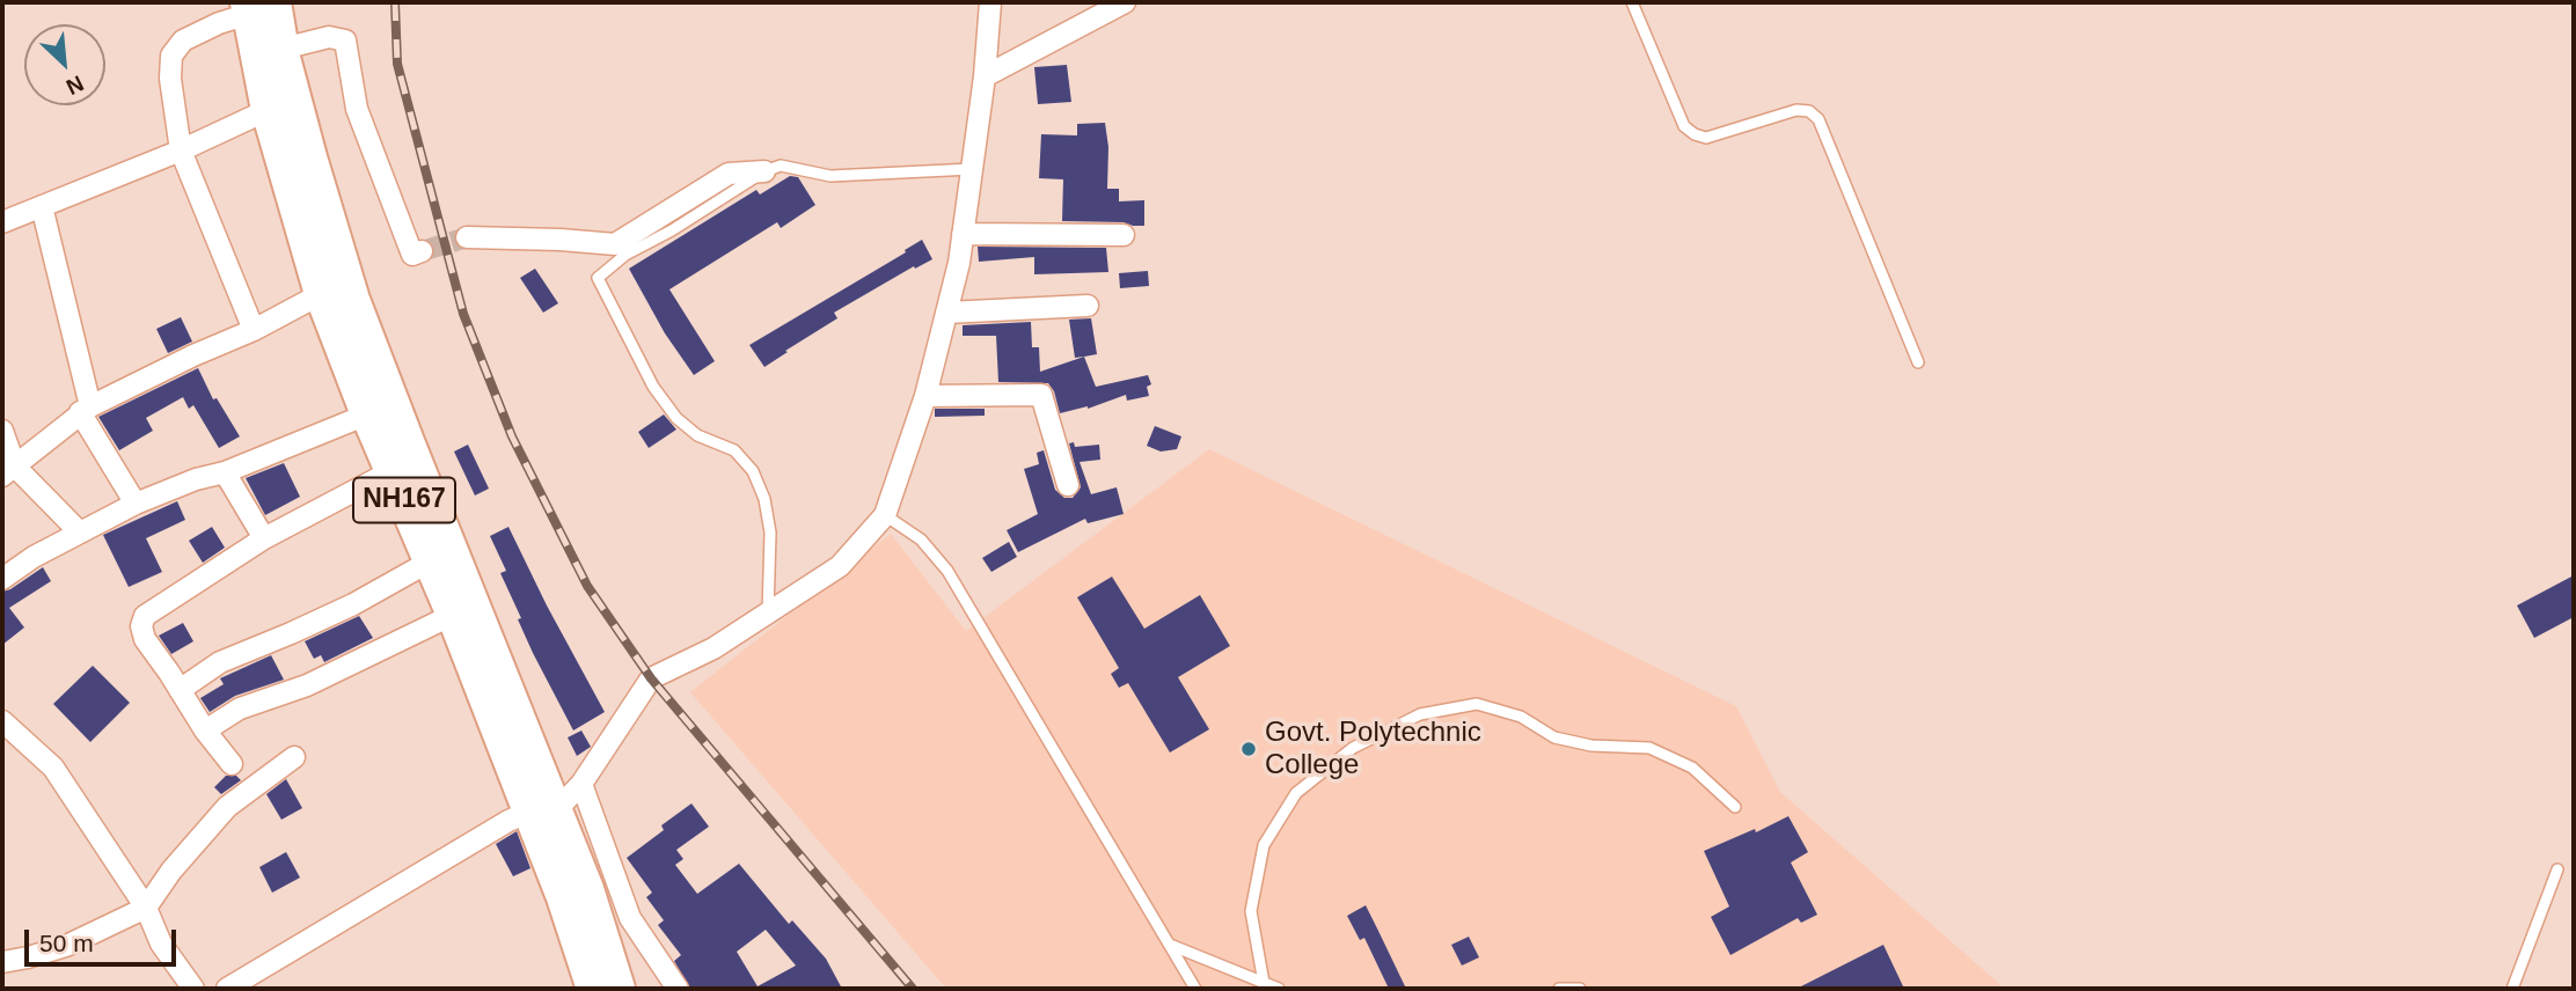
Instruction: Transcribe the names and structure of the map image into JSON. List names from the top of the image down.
{
  "streets": {
    "highway": ["NH167"]
  },
  "places": ["Govt. Polytechnic College"],
  "scale_bar": "50 m",
  "north": "bottom right"
}
